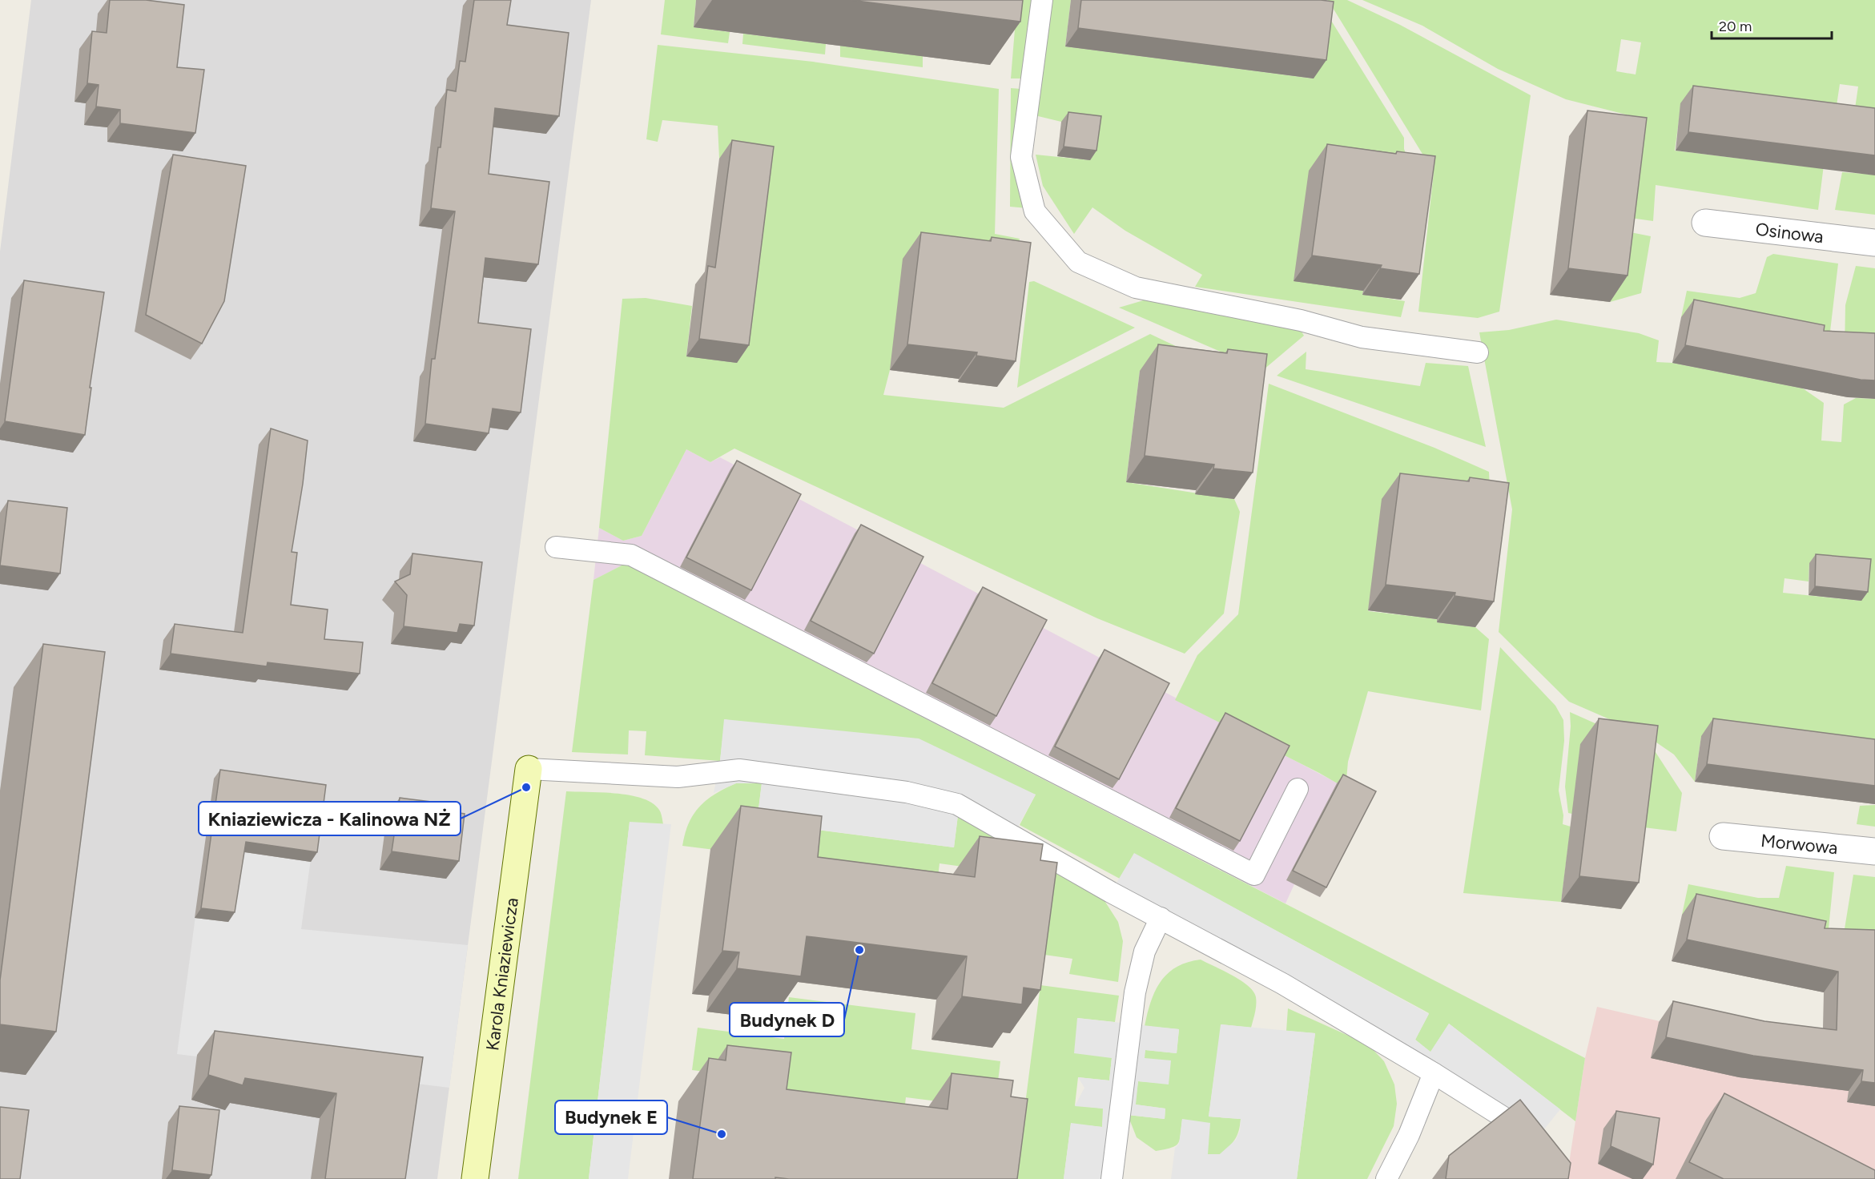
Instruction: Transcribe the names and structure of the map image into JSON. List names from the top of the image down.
{
  "streets": {
    "street": ["Osinowa", "Morwowa", "Karola Kniaziewicza"]
  },
  "places": ["Kniaziewicza - Kalinowa NŻ", "Budynek D", "Budynek E"],
  "scale_bar": "20 m"
}
